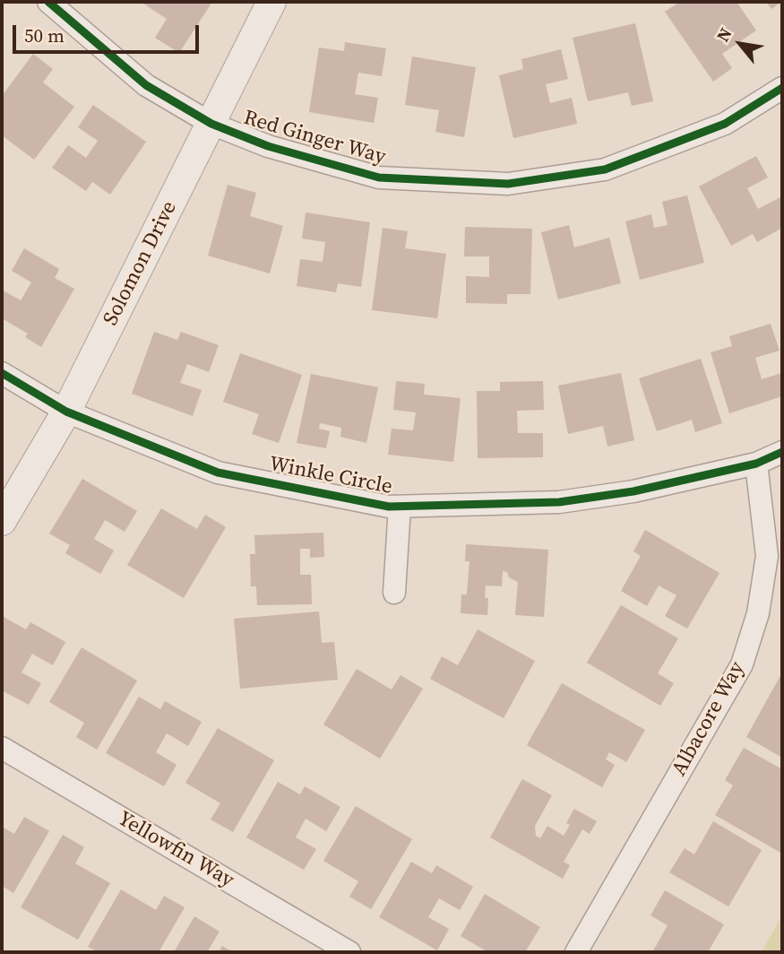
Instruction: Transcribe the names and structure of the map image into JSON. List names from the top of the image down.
{
  "streets": {
    "street": [
      "Red Ginger Way",
      "Solomon Drive",
      "Winkle Circle",
      "Albacore Way",
      "Yellowfin Way"
    ]
  },
  "crossings": [
    ["Red Ginger Way", "Solomon Drive"],
    ["Solomon Drive", "Winkle Circle"],
    ["Winkle Circle", "Albacore Way"]
  ],
  "scale_bar": "50 m",
  "north": "top left"
}
